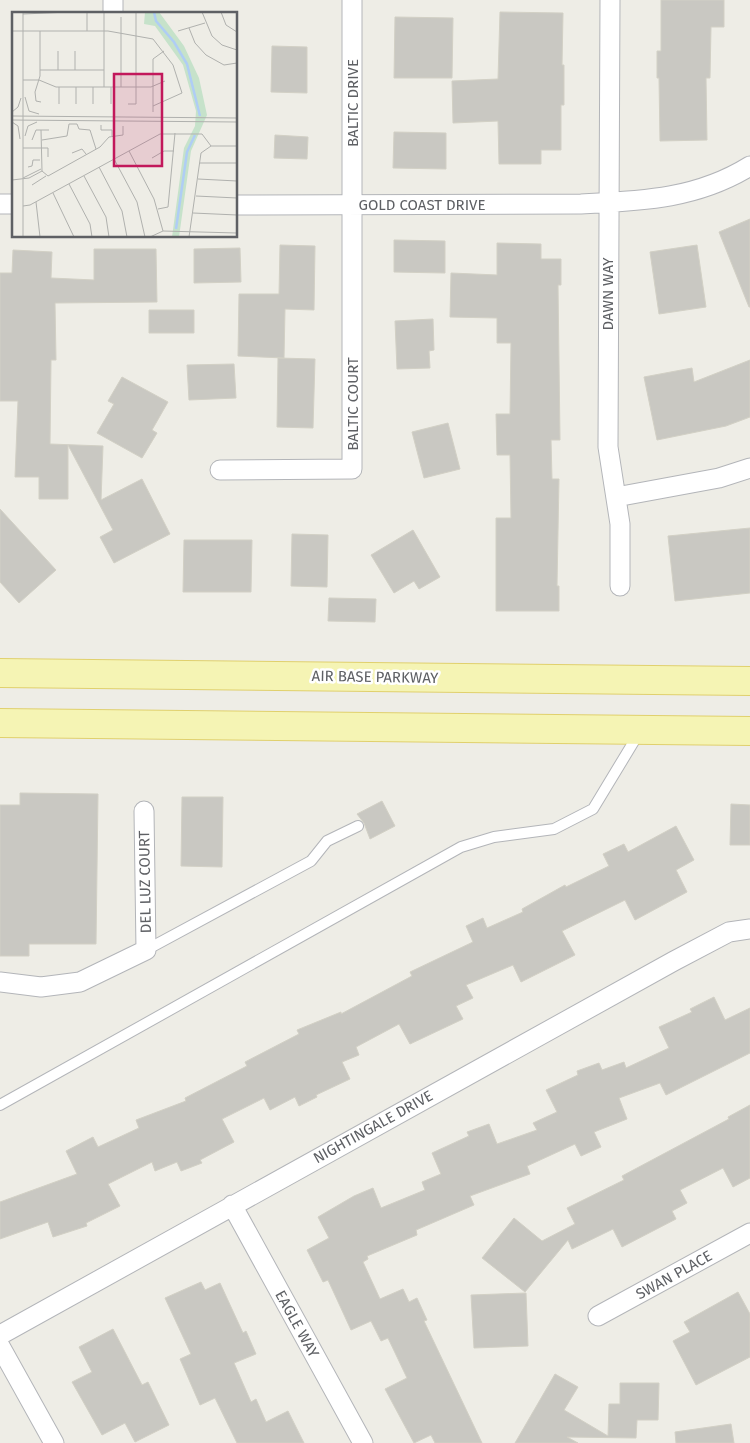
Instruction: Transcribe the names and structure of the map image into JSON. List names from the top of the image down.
{
  "streets": {
    "main road": ["AIR BASE PARKWAY"],
    "street": [
      "BALTIC DRIVE",
      "GOLD COAST DRIVE",
      "DAWN WAY",
      "BALTIC COURT",
      "DEL LUZ COURT",
      "NIGHTINGALE DRIVE",
      "SWAN PLACE",
      "EAGLE WAY"
    ]
  },
  "crossings": [
    ["BALTIC DRIVE", "GOLD COAST DRIVE"],
    ["BALTIC DRIVE", "BALTIC COURT"],
    ["GOLD COAST DRIVE", "DAWN WAY"],
    ["GOLD COAST DRIVE", "BALTIC COURT"],
    ["NIGHTINGALE DRIVE", "EAGLE WAY"]
  ]
}
